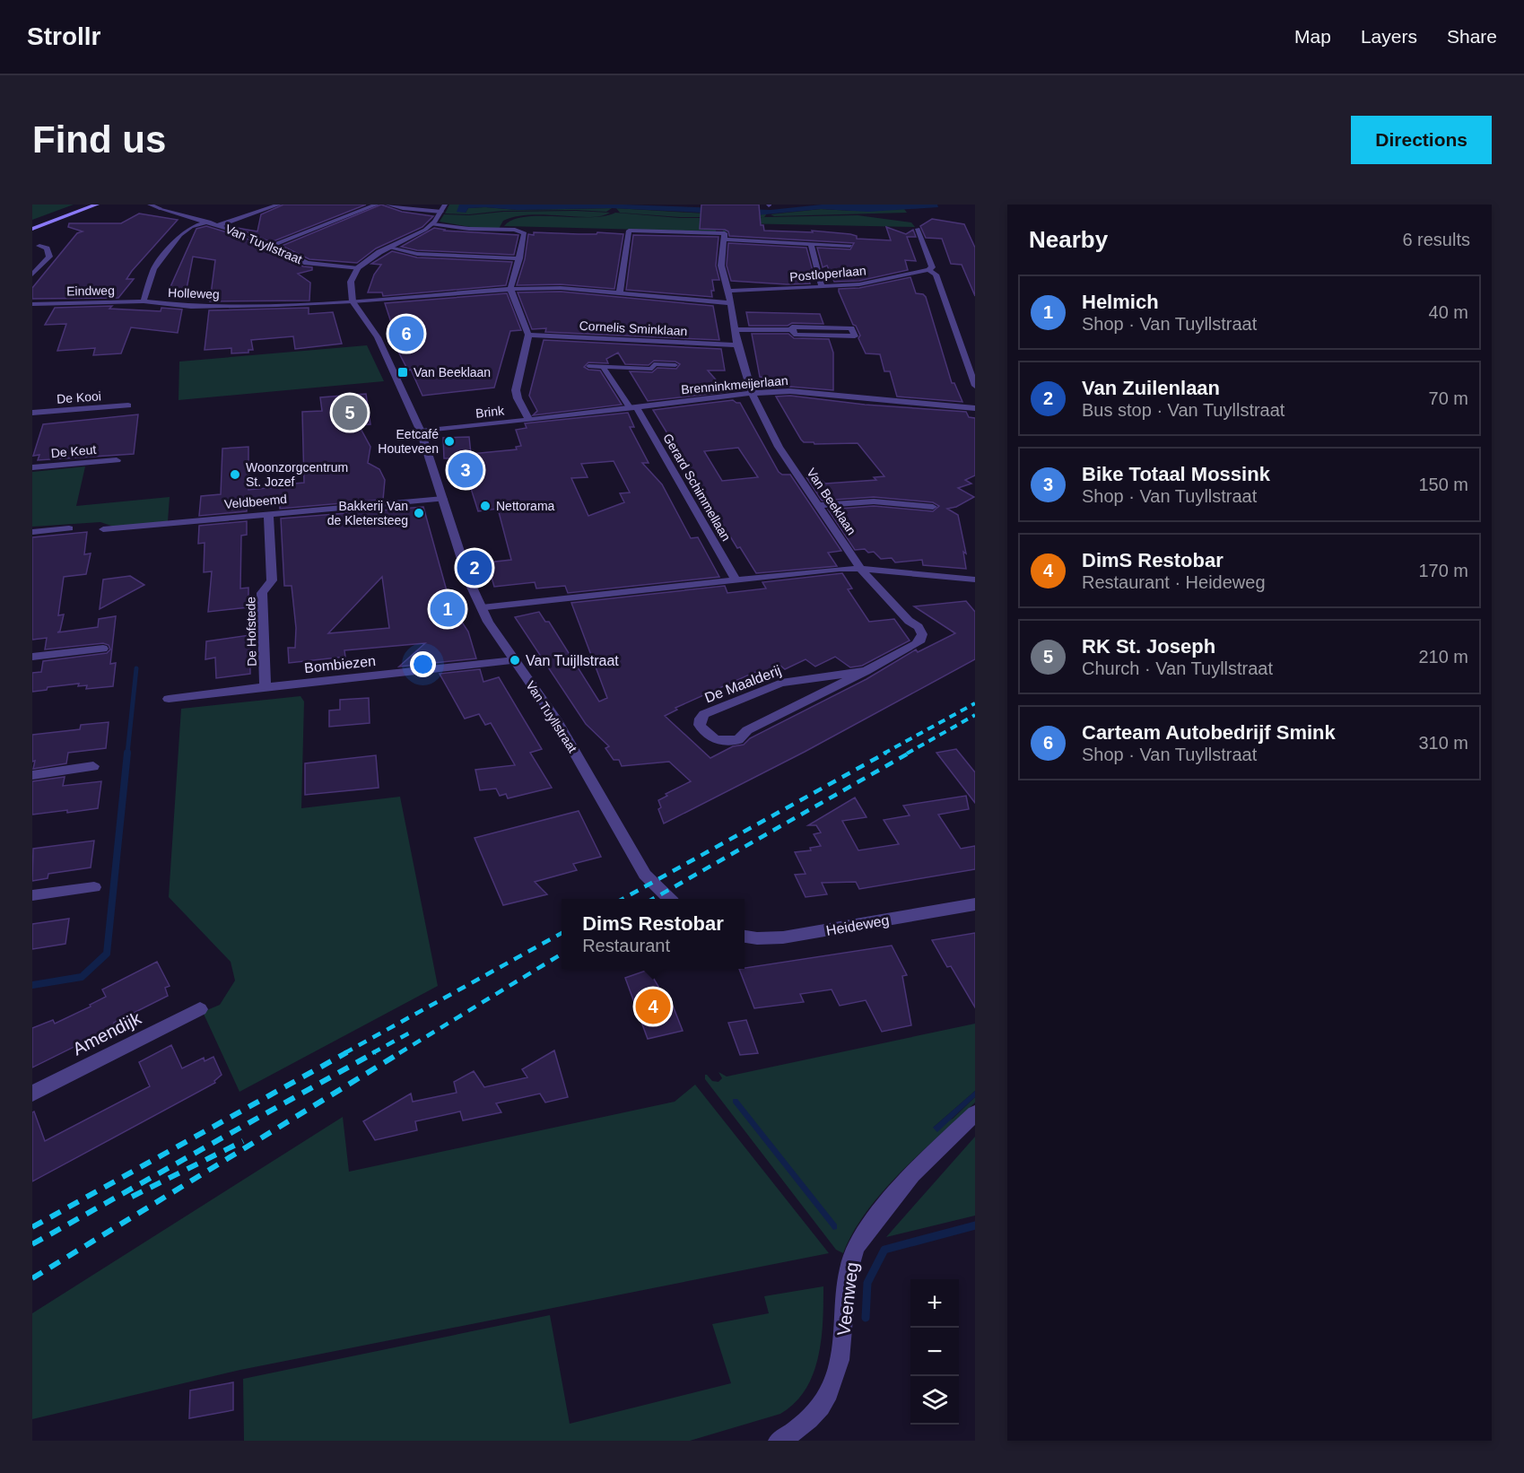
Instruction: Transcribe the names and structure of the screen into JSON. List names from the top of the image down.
{
  "streets": {
    "street": [
      "Van Tuyllstraat",
      "Postloperlaan",
      "Eindweg",
      "Holleweg",
      "Cornelis Sminklaan",
      "Brenninkmeijerlaan",
      "De Kooi",
      "Brink",
      "De Keut",
      "Gerard Schimmellaan",
      "Veldbeemd",
      "Van Beeklaan",
      "De Hofstede",
      "Bombiezen",
      "De Maalderij",
      "Heideweg",
      "Amendijk",
      "Veenweg"
    ]
  },
  "crossings": [
    ["Van Tuyllstraat", "Holleweg"],
    ["Van Tuyllstraat", "Brink"],
    ["Van Tuyllstraat", "Veldbeemd"],
    ["Van Tuyllstraat", "Bombiezen"],
    ["Postloperlaan", "Van Beeklaan"],
    ["Eindweg", "Holleweg"],
    ["Cornelis Sminklaan", "Brink"],
    ["Cornelis Sminklaan", "Van Beeklaan"],
    ["Brenninkmeijerlaan", "Brink"],
    ["Brenninkmeijerlaan", "Gerard Schimmellaan"],
    ["Brenninkmeijerlaan", "Van Beeklaan"],
    ["Veldbeemd", "De Hofstede"],
    ["Van Beeklaan", "De Maalderij"],
    ["De Hofstede", "Bombiezen"]
  ],
  "places": {
    "transit": ["Van Beeklaan"],
    "other": [
      "Eetcafé Houteveen",
      "Woonzorgcentrum St. Jozef",
      "Nettorama",
      "Bakkerij Van de Kletersteeg",
      "Van Tuijllstraat"
    ]
  },
  "page": {
    "header": "Strollr",
    "nav": ["Map", "Layers", "Share"],
    "buttons": "Directions",
    "title": "Find us",
    "heading": ["Nearby", "6 results"],
    "list": [
      {
        "mark": "1",
        "name": "Helmich",
        "note": "Shop · Van Tuyllstraat",
        "value": "40 m"
      },
      {
        "mark": "2",
        "name": "Van Zuilenlaan",
        "note": "Bus stop · Van Tuyllstraat",
        "value": "70 m"
      },
      {
        "mark": "3",
        "name": "Bike Totaal Mossink",
        "note": "Shop · Van Tuyllstraat",
        "value": "150 m"
      },
      {
        "mark": "4",
        "name": "DimS Restobar",
        "note": "Restaurant · Heideweg",
        "value": "170 m"
      },
      {
        "mark": "5",
        "name": "RK St. Joseph",
        "note": "Church · Van Tuyllstraat",
        "value": "210 m"
      },
      {
        "mark": "6",
        "name": "Carteam Autobedrijf Smink",
        "note": "Shop · Van Tuyllstraat",
        "value": "310 m"
      }
    ],
    "pins": [
      "6",
      "5",
      "3",
      "2",
      "1",
      "4"
    ],
    "popup": ["DimS Restobar", "Restaurant"],
    "map_buttons": ["+", "−"]
  }
}
